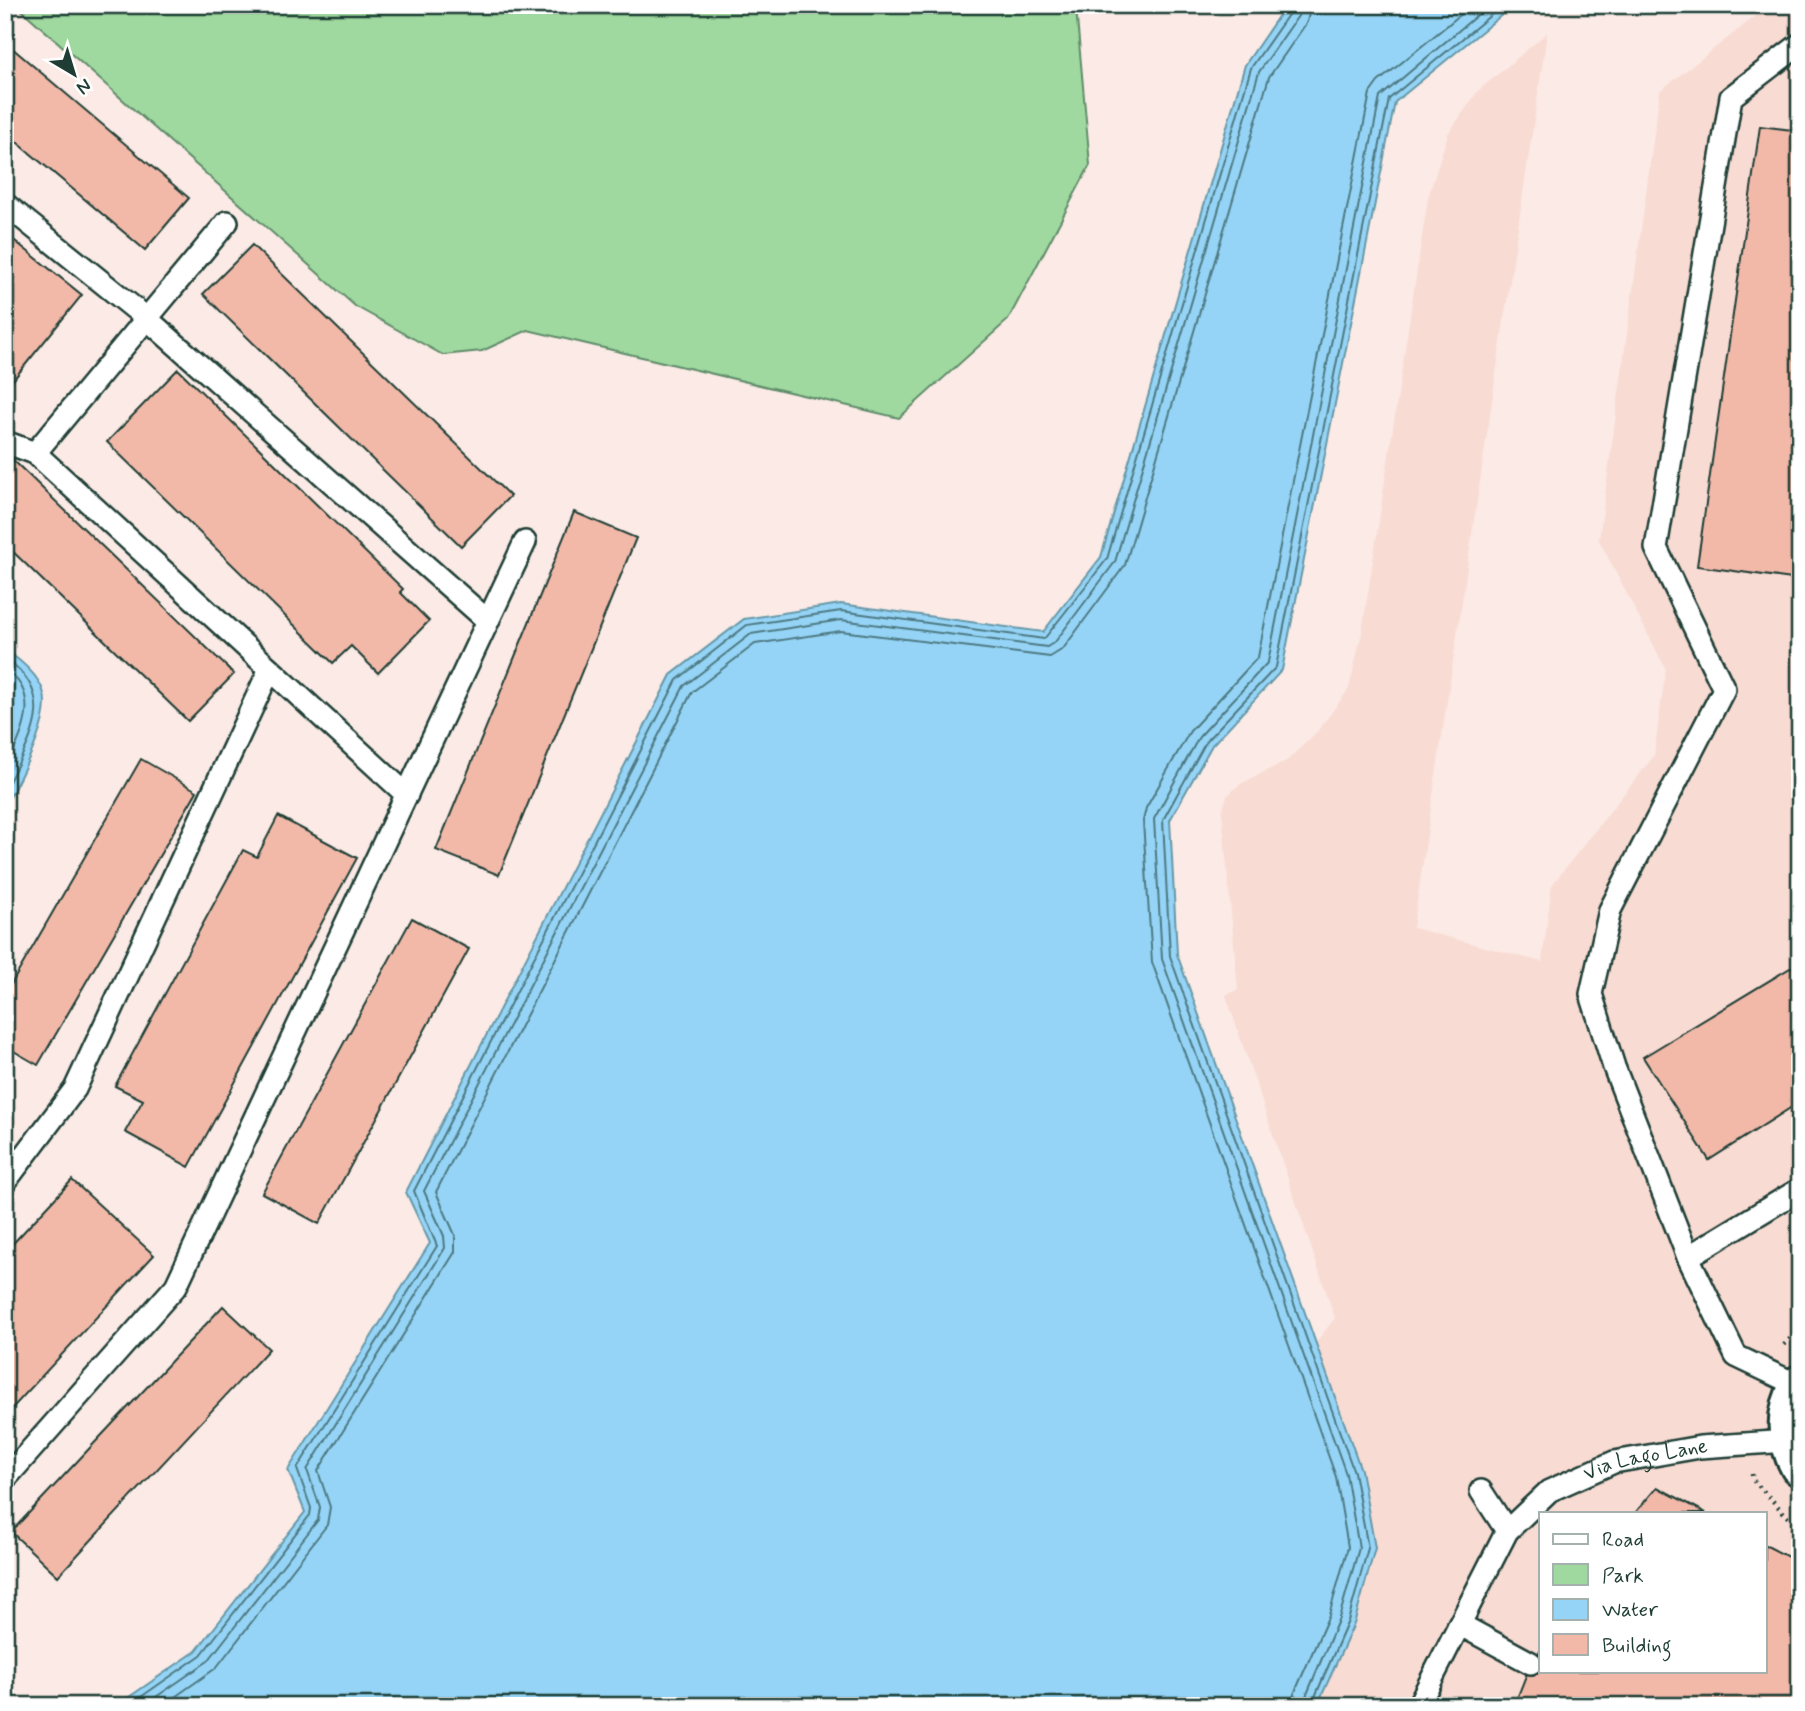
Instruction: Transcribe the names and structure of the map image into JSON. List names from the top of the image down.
{
  "streets": {
    "lane": ["Via Lago Lane"]
  },
  "legend": [
    "Road",
    "Park",
    "Water",
    "Building"
  ],
  "north": "bottom right"
}
